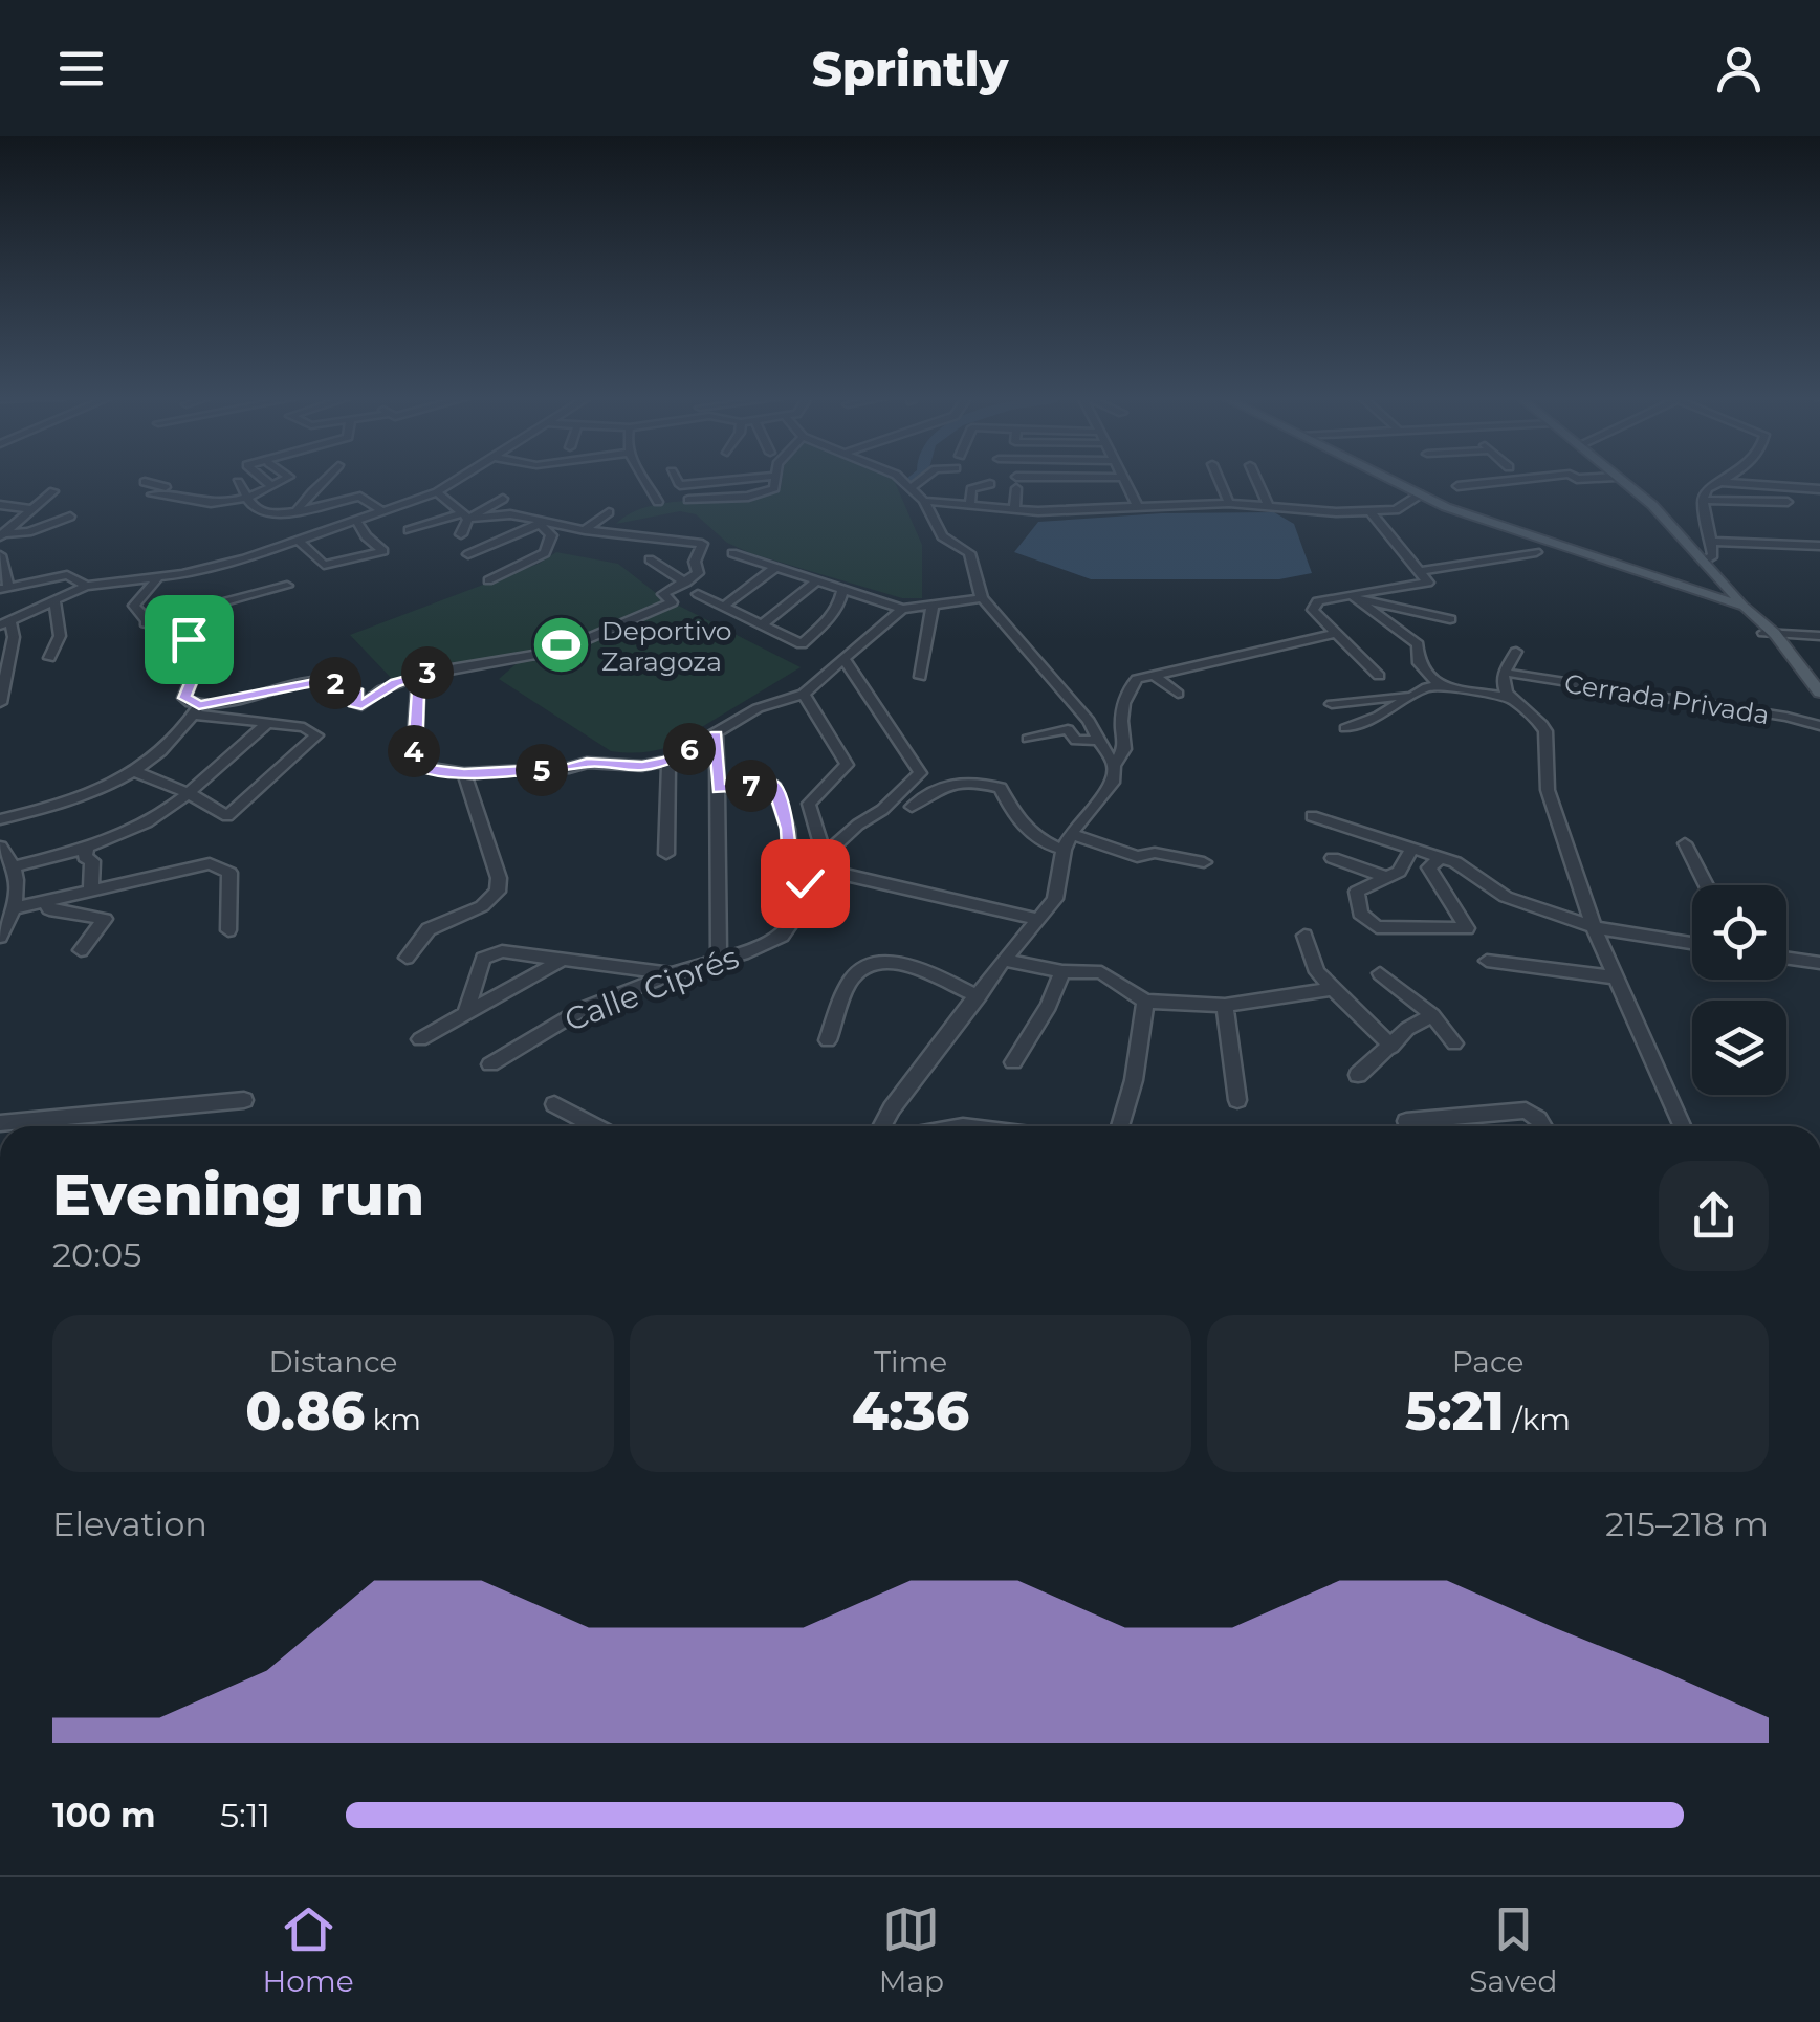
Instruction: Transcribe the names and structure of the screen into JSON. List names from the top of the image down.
{
  "streets": {
    "street": ["Cerrada Privada", "Calle Ciprés"]
  },
  "places": {
    "sports": ["Deportivo Zaragoza"]
  },
  "page": {
    "header": "Sprintly",
    "pins": [
      "3",
      "2",
      "6",
      "4",
      "5",
      "7"
    ],
    "heading": ["Evening run", "20:05"],
    "stats": [
      ["Distance", "0.86 km"],
      ["Time", "4:36"],
      ["Pace", "5:21 /km"]
    ],
    "chart": ["Elevation", "215–218 m"],
    "list": [
      {
        "name": "100 m",
        "note": "5:11"
      }
    ],
    "tabs": ["Home", "Map", "Saved"]
  }
}
